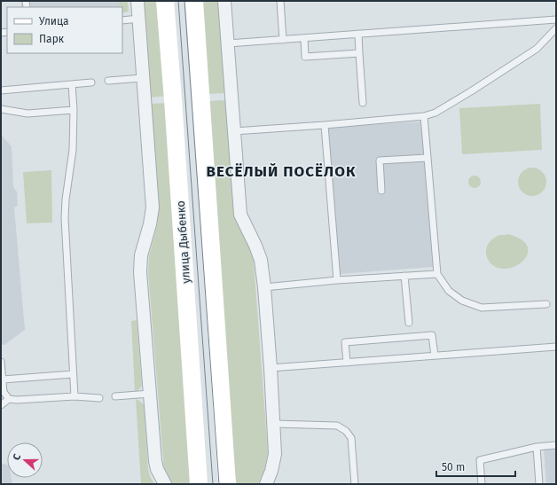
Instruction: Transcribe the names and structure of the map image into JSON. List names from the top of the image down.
{
  "streets": {
    "main road": ["улица Дыбенко"]
  },
  "districts": ["ВЕСЁЛЫЙ ПОСЁЛОК"],
  "legend": ["Улица", "Парк"],
  "scale_bar": "50 m",
  "north": "left"
}
